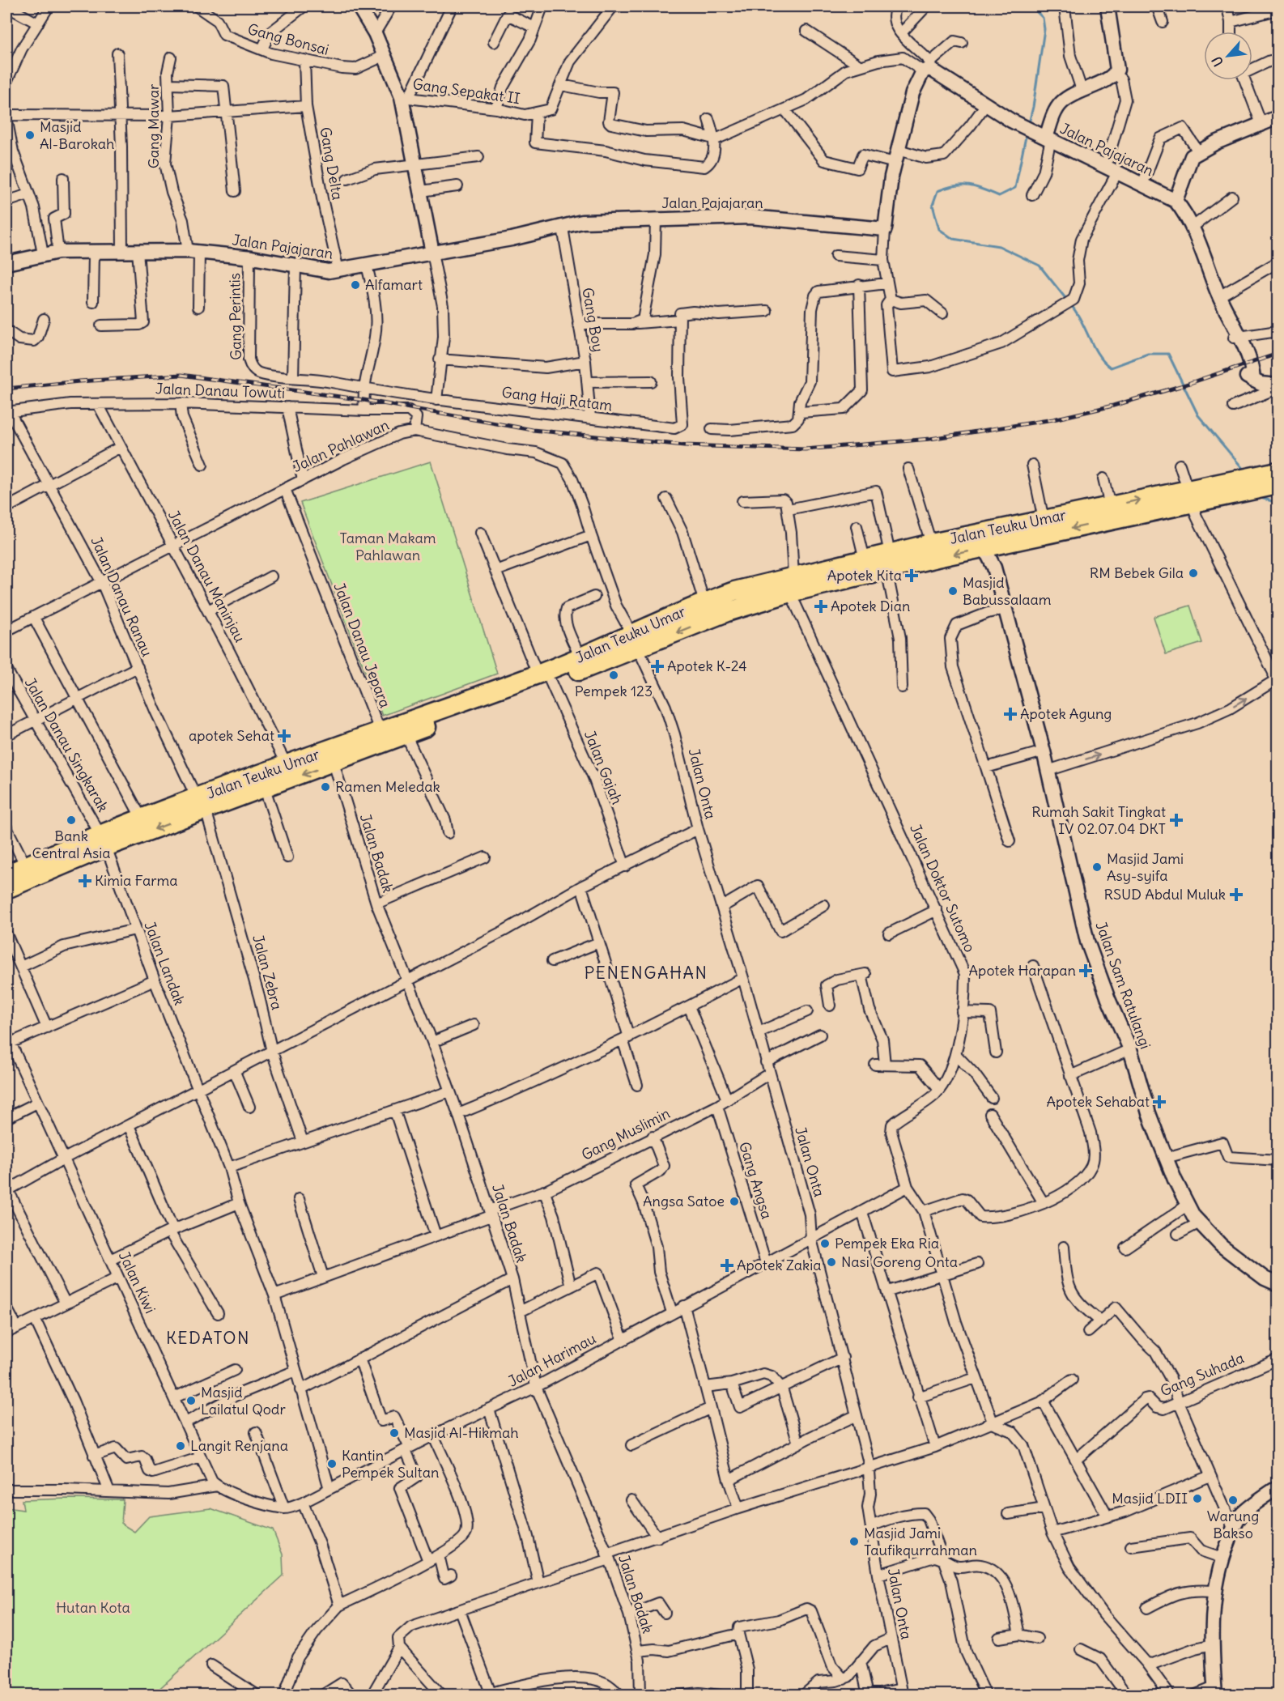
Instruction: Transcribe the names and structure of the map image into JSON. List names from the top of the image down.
{
  "streets": {
    "highway": ["Jalan Teuku Umar"],
    "main road": ["Jalan Pajajaran", "Jalan Sam Ratulangi"],
    "street": [
      "Gang Bonsai",
      "Gang Sepakat II",
      "Gang Mawar",
      "Gang Delta",
      "Gang Perintis",
      "Gang Boy",
      "Jalan Danau Towuti",
      "Gang Haji Ratam",
      "Jalan Pahlawan",
      "Jalan Danau Maninjau",
      "Jalan Danau Ranau",
      "Jalan Danau Jepara",
      "Jalan Danau Singkarak",
      "Jalan Gajah",
      "Jalan Onta",
      "Jalan Badak",
      "Jalan Doktor Sutomo",
      "Jalan Landak",
      "Jalan Zebra",
      "Gang Muslimin",
      "Gang Angsa",
      "Jalan Kiwi",
      "Jalan Harimau",
      "Gang Suhada"
    ]
  },
  "crossings": [
    ["Gang Bonsai", "Gang Delta"],
    ["Gang Mawar", "Jalan Pajajaran"],
    ["Jalan Pajajaran", "Gang Delta"],
    ["Jalan Pajajaran", "Gang Perintis"],
    ["Jalan Pajajaran", "Gang Boy"],
    ["Gang Perintis", "Gang Haji Ratam"],
    ["Gang Boy", "Gang Haji Ratam"],
    ["Jalan Danau Towuti", "Jalan Pahlawan"],
    ["Jalan Danau Towuti", "Jalan Danau Maninjau"],
    ["Jalan Danau Towuti", "Jalan Danau Ranau"],
    ["Jalan Pahlawan", "Jalan Teuku Umar"],
    ["Jalan Pahlawan", "Jalan Danau Maninjau"],
    ["Jalan Pahlawan", "Jalan Danau Ranau"],
    ["Jalan Pahlawan", "Jalan Danau Jepara"],
    ["Jalan Pahlawan", "Jalan Onta"],
    ["Jalan Teuku Umar", "Jalan Danau Maninjau"],
    ["Jalan Teuku Umar", "Jalan Danau Ranau"],
    ["Jalan Teuku Umar", "Jalan Danau Jepara"],
    ["Jalan Teuku Umar", "Jalan Danau Singkarak"],
    ["Jalan Teuku Umar", "Jalan Gajah"],
    ["Jalan Teuku Umar", "Jalan Onta"],
    ["Jalan Teuku Umar", "Jalan Badak"],
    ["Jalan Teuku Umar", "Jalan Doktor Sutomo"],
    ["Jalan Teuku Umar", "Jalan Landak"],
    ["Jalan Teuku Umar", "Jalan Zebra"],
    ["Jalan Teuku Umar", "Jalan Sam Ratulangi"],
    ["Jalan Danau Ranau", "Jalan Zebra"],
    ["Jalan Danau Singkarak", "Jalan Landak"],
    ["Jalan Onta", "Gang Muslimin"],
    ["Jalan Onta", "Jalan Harimau"],
    ["Jalan Badak", "Gang Muslimin"],
    ["Jalan Badak", "Jalan Harimau"],
    ["Jalan Doktor Sutomo", "Jalan Harimau"],
    ["Jalan Landak", "Gang Muslimin"],
    ["Jalan Landak", "Jalan Harimau"],
    ["Gang Muslimin", "Gang Angsa"],
    ["Gang Angsa", "Jalan Harimau"]
  ],
  "districts": ["PENENGAHAN", "KEDATON"],
  "parks": ["Taman Makam Pahlawan", "Hutan Kota"],
  "places": {
    "other": [
      "Masjid Al-Barokah",
      "Alfamart",
      "RM Bebek Gila",
      "Masjid Babussalaam",
      "Pempek 123",
      "Ramen Meledak",
      "Bank Central Asia",
      "Masjid Jami Asy-syifa",
      "Angsa Satoe",
      "Pempek Eka Ria",
      "Nasi Goreng Onta",
      "Masjid Lailatul Qodr",
      "Masjid Al-Hikmah",
      "Langit Renjana",
      "Kantin Pempek Sultan",
      "Masjid LDII",
      "Warung Bakso",
      "Masjid Jami Taufikqurrahman"
    ],
    "health": [
      "Apotek Kita",
      "Apotek Dian",
      "Apotek K-24",
      "Apotek Agung",
      "apotek Sehat",
      "Rumah Sakit Tingkat IV 02.07.04 DKT",
      "Kimia Farma",
      "RSUD Abdul Muluk",
      "Apotek Harapan",
      "Apotek Sehabat",
      "Apotek Zakia"
    ]
  },
  "north": "bottom left"
}
